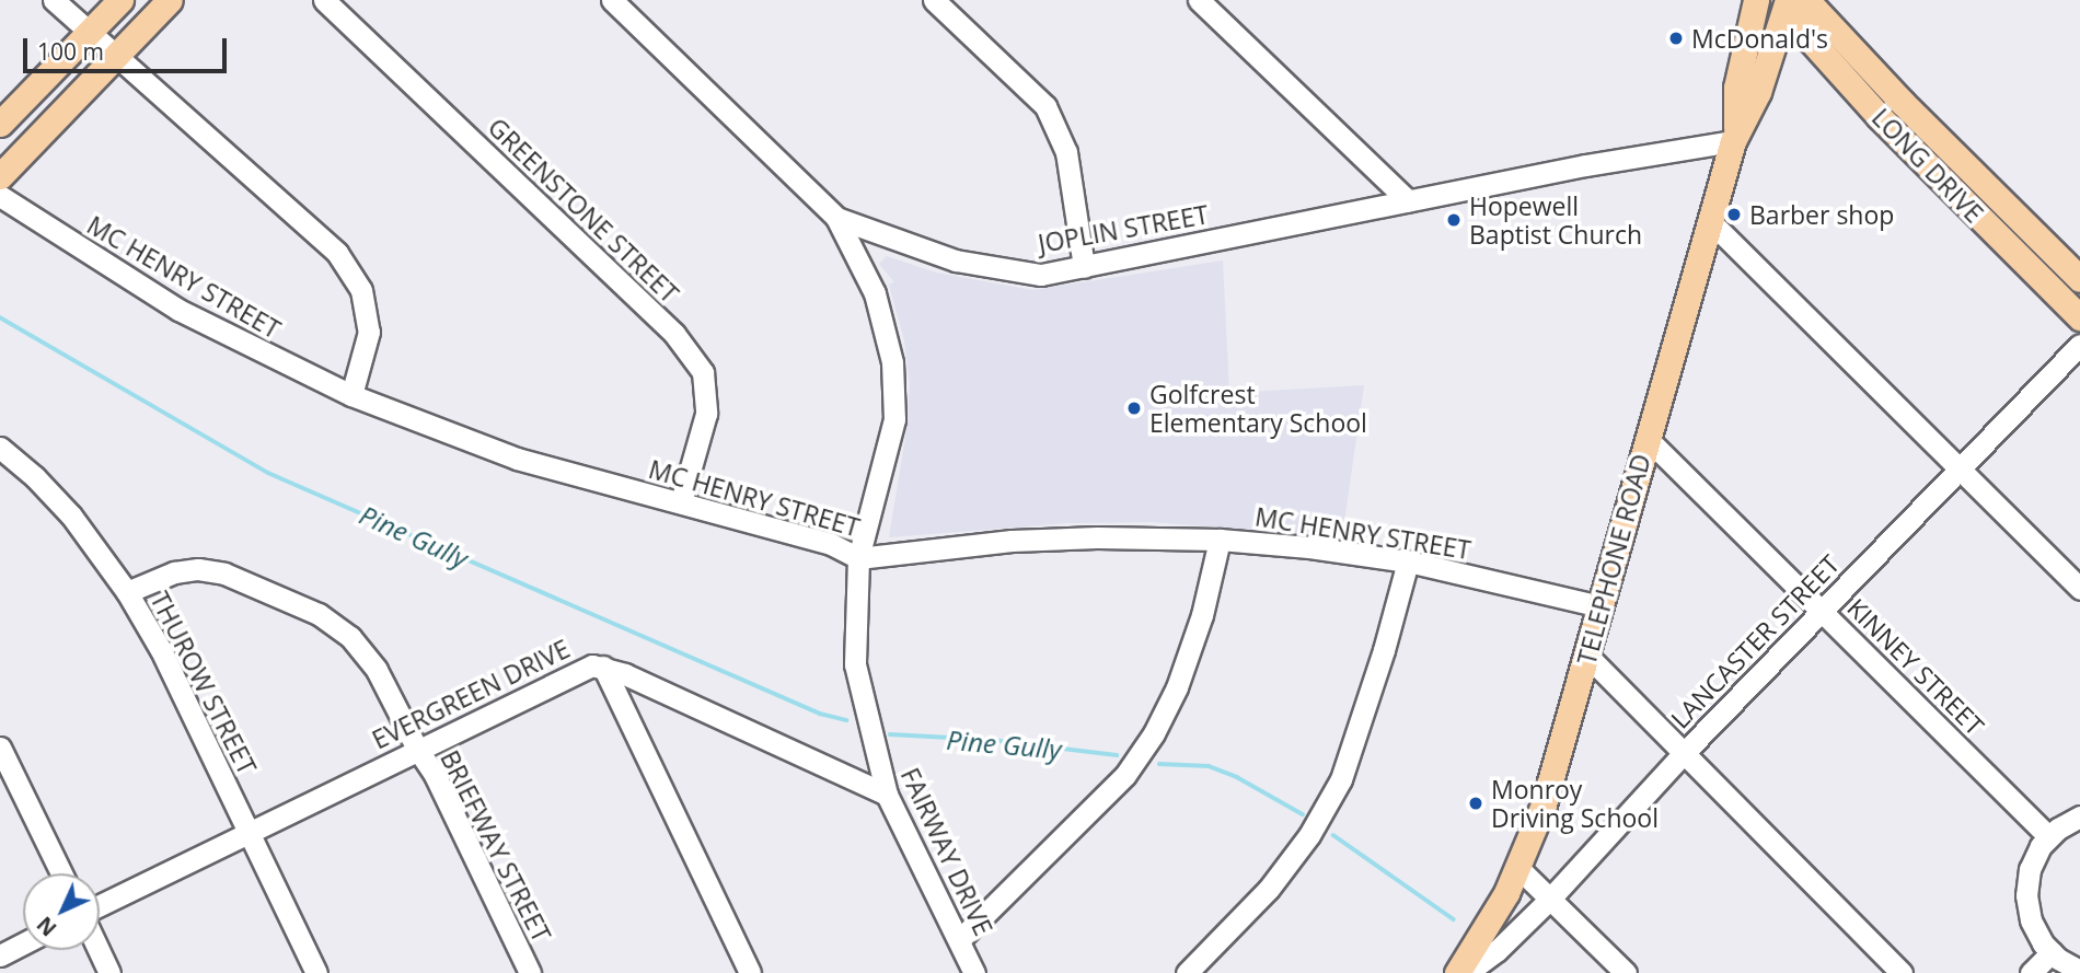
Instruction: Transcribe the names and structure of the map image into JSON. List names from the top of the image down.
{
  "streets": {
    "main road": ["LONG DRIVE", "TELEPHONE ROAD"],
    "street": [
      "GREENSTONE STREET",
      "JOPLIN STREET",
      "MC HENRY STREET",
      "LANCASTER STREET",
      "KINNEY STREET",
      "THUROW STREET",
      "EVERGREEN DRIVE",
      "BRIEFWAY STREET",
      "FAIRWAY DRIVE"
    ]
  },
  "crossings": [
    ["LONG DRIVE", "TELEPHONE ROAD"],
    ["GREENSTONE STREET", "MC HENRY STREET"],
    ["JOPLIN STREET", "TELEPHONE ROAD"],
    ["JOPLIN STREET", "FAIRWAY DRIVE"],
    ["MC HENRY STREET", "TELEPHONE ROAD"],
    ["MC HENRY STREET", "FAIRWAY DRIVE"],
    ["TELEPHONE ROAD", "KINNEY STREET"],
    ["LANCASTER STREET", "KINNEY STREET"],
    ["THUROW STREET", "EVERGREEN DRIVE"],
    ["THUROW STREET", "BRIEFWAY STREET"],
    ["EVERGREEN DRIVE", "BRIEFWAY STREET"],
    ["EVERGREEN DRIVE", "FAIRWAY DRIVE"]
  ],
  "water": ["Pine Gully"],
  "places": [
    "McDonald's",
    "Barber shop",
    "Hopewell Baptist Church",
    "Golfcrest Elementary School",
    "Monroy Driving School"
  ],
  "scale_bar": "100 m",
  "north": "bottom left"
}
